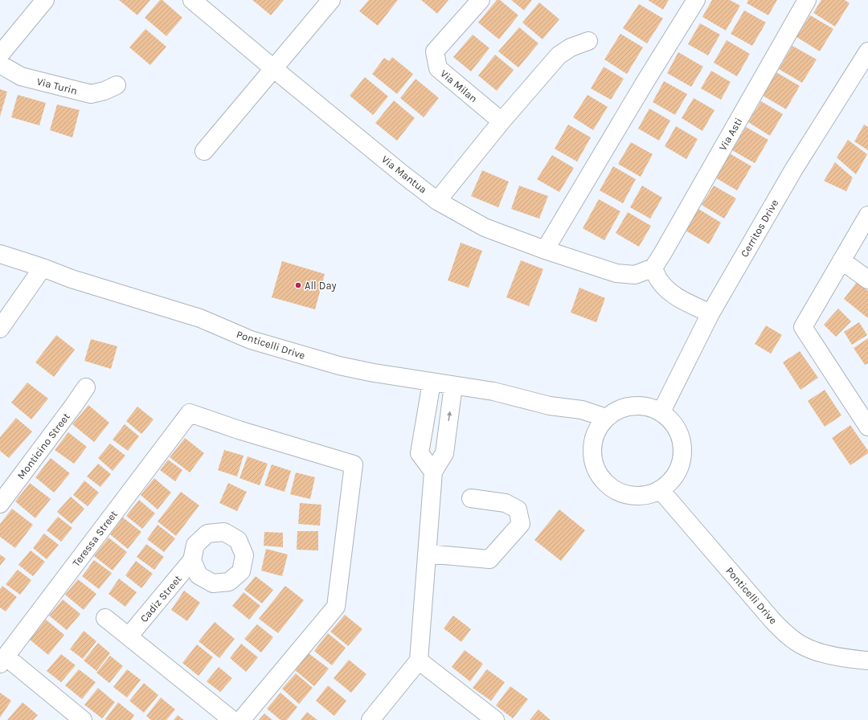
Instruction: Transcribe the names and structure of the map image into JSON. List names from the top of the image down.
{
  "streets": {
    "street": [
      "Via Turin",
      "Via Milan",
      "Via Asti",
      "Via Mantua",
      "Cerritos Drive",
      "Ponticelli Drive",
      "Monticino Street",
      "Teressa Street",
      "Cadiz Street"
    ]
  },
  "crossings": [
    ["Via Asti", "Via Mantua"],
    ["Cerritos Drive", "Ponticelli Drive"]
  ],
  "places": ["All Day"]
}
